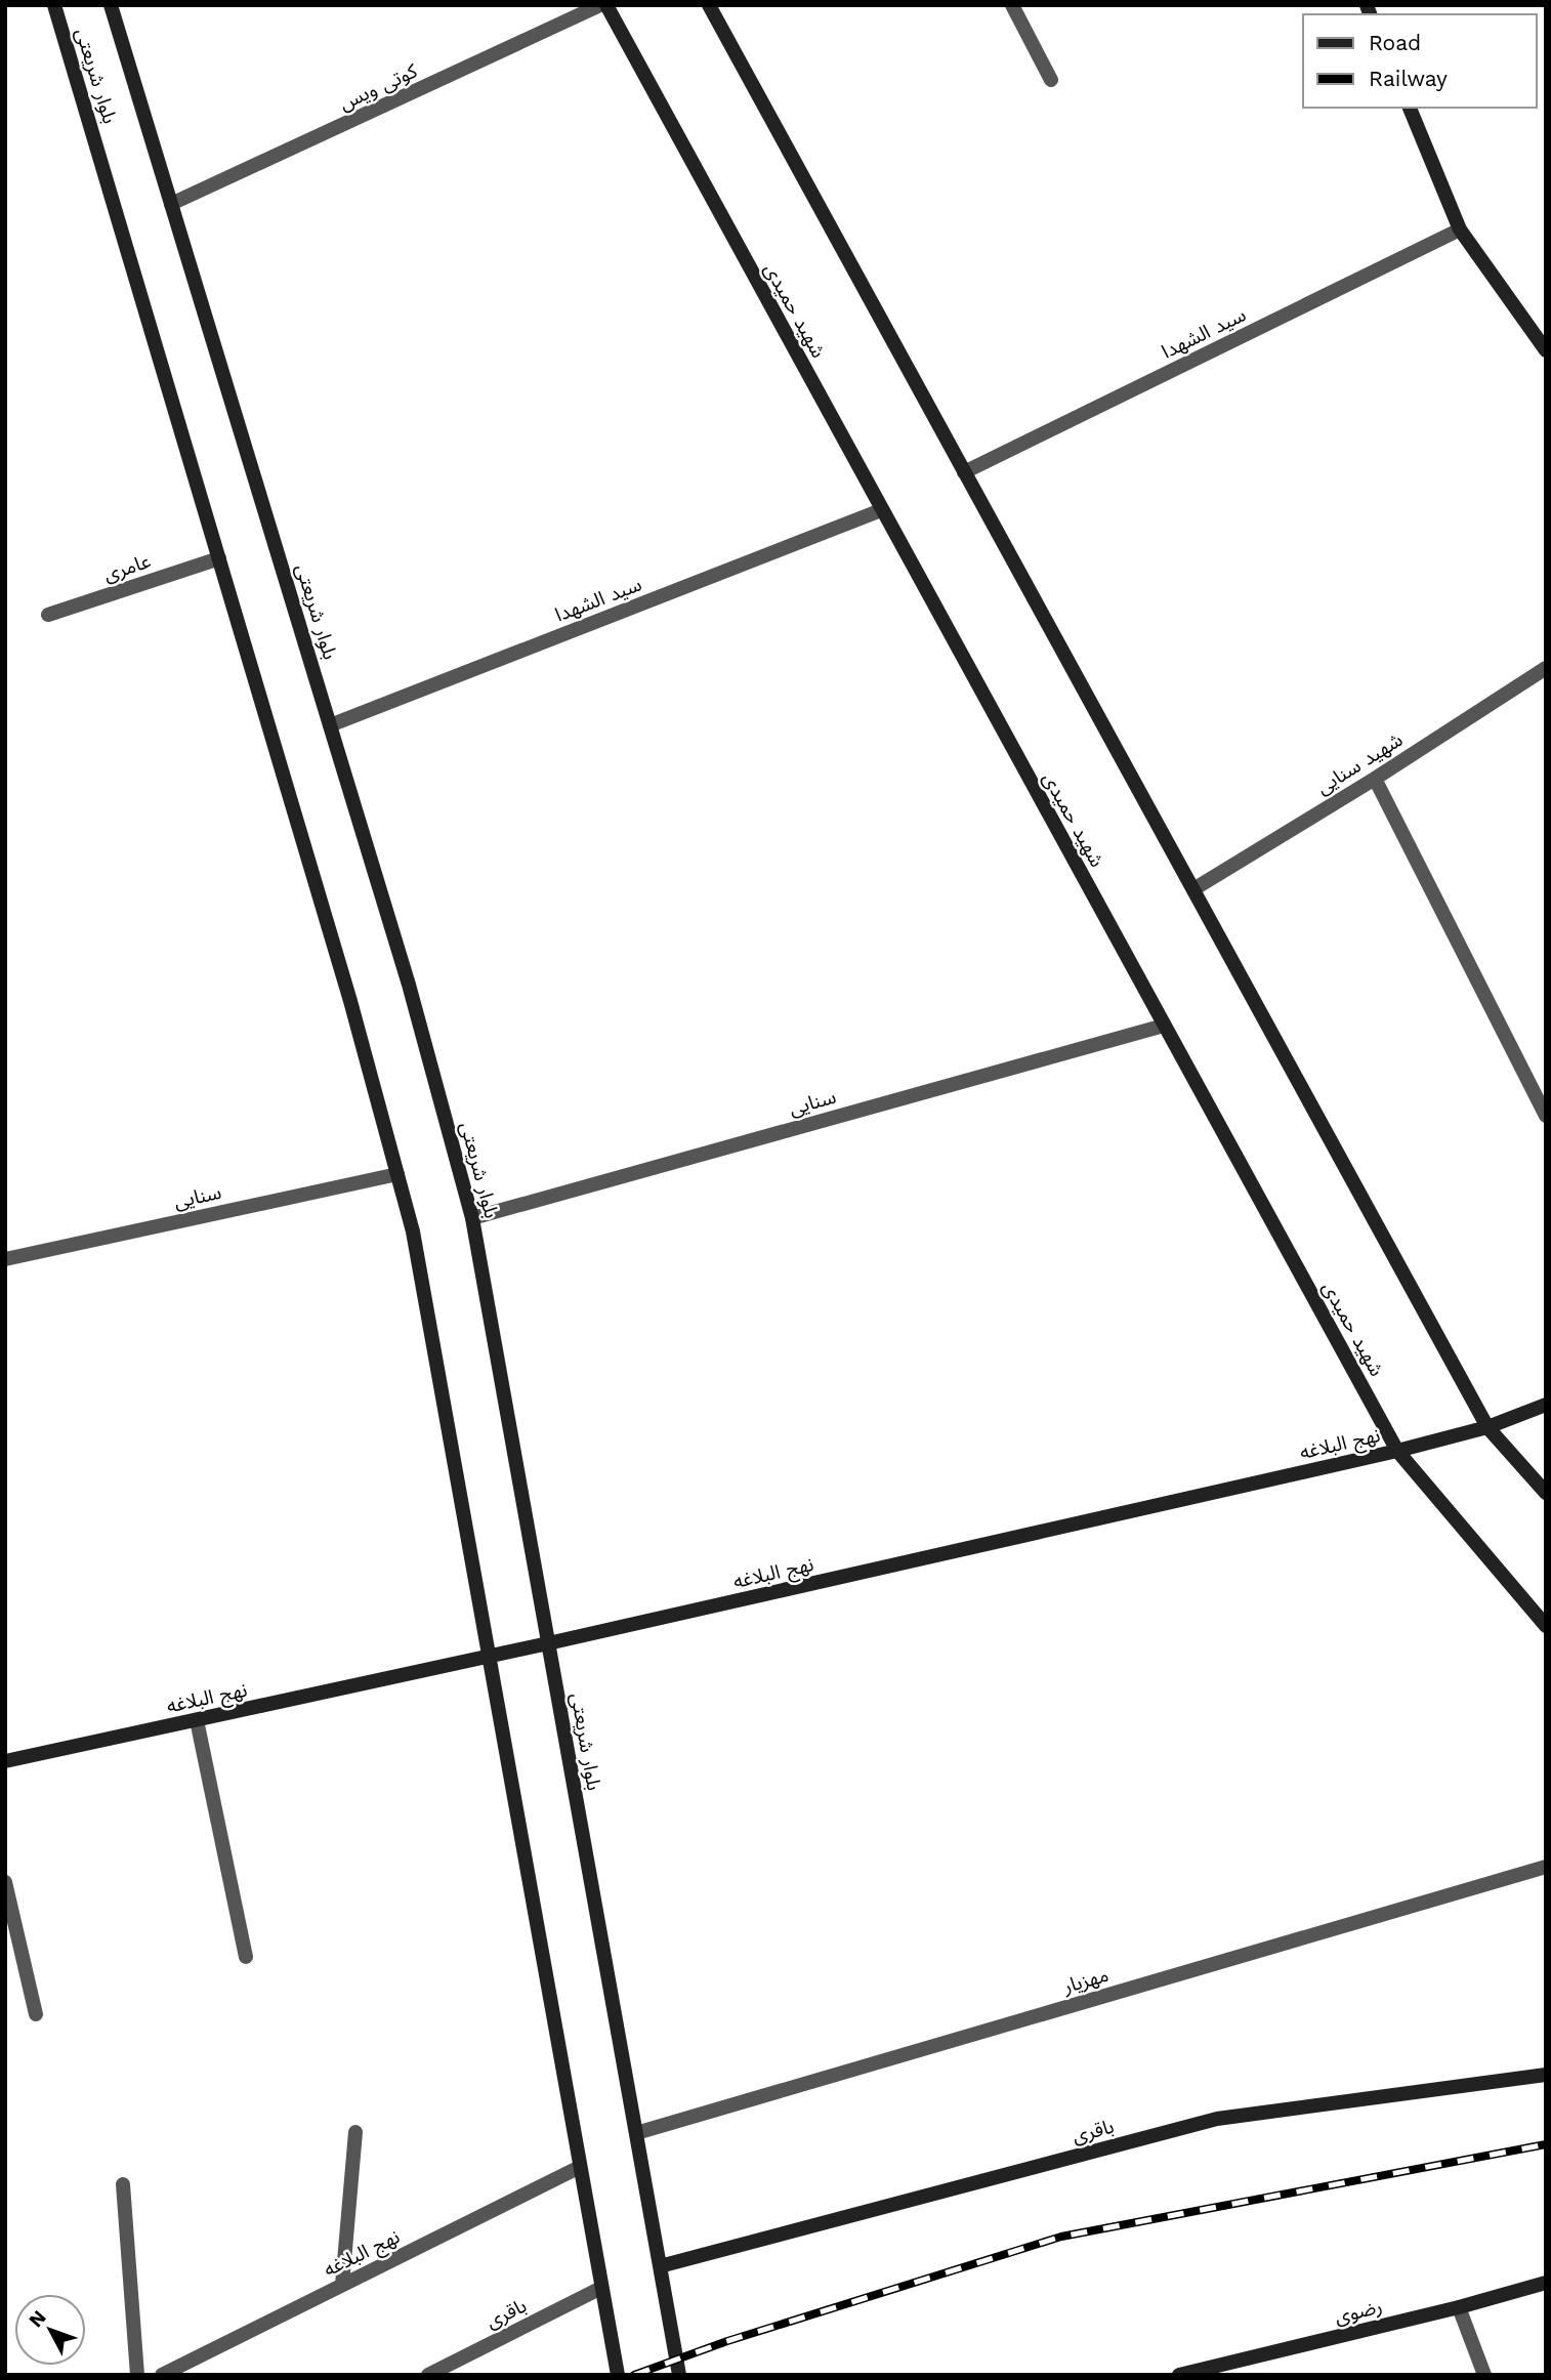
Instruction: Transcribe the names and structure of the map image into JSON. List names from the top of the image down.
{
  "streets": {
    "main road": [
      "بلوار شریعتی",
      "شهید حمیدی",
      "نهج البلاغه",
      "باقری",
      "رضوی"
    ],
    "street": [
      "کوتی ویس",
      "سید الشهدا",
      "عامری",
      "شهید سنایی",
      "سنایی",
      "مهزیار"
    ]
  },
  "crossings": [
    ["بلوار شریعتی", "کوتی ویس"],
    ["بلوار شریعتی", "سید الشهدا"],
    ["بلوار شریعتی", "عامری"],
    ["بلوار شریعتی", "سنایی"],
    ["بلوار شریعتی", "نهج البلاغه"],
    ["بلوار شریعتی", "مهزیار"],
    ["بلوار شریعتی", "باقری"],
    ["شهید حمیدی", "سید الشهدا"],
    ["شهید حمیدی", "سنایی"],
    ["شهید حمیدی", "نهج البلاغه"]
  ],
  "legend": ["Road", "Railway"],
  "north": "top left"
}
